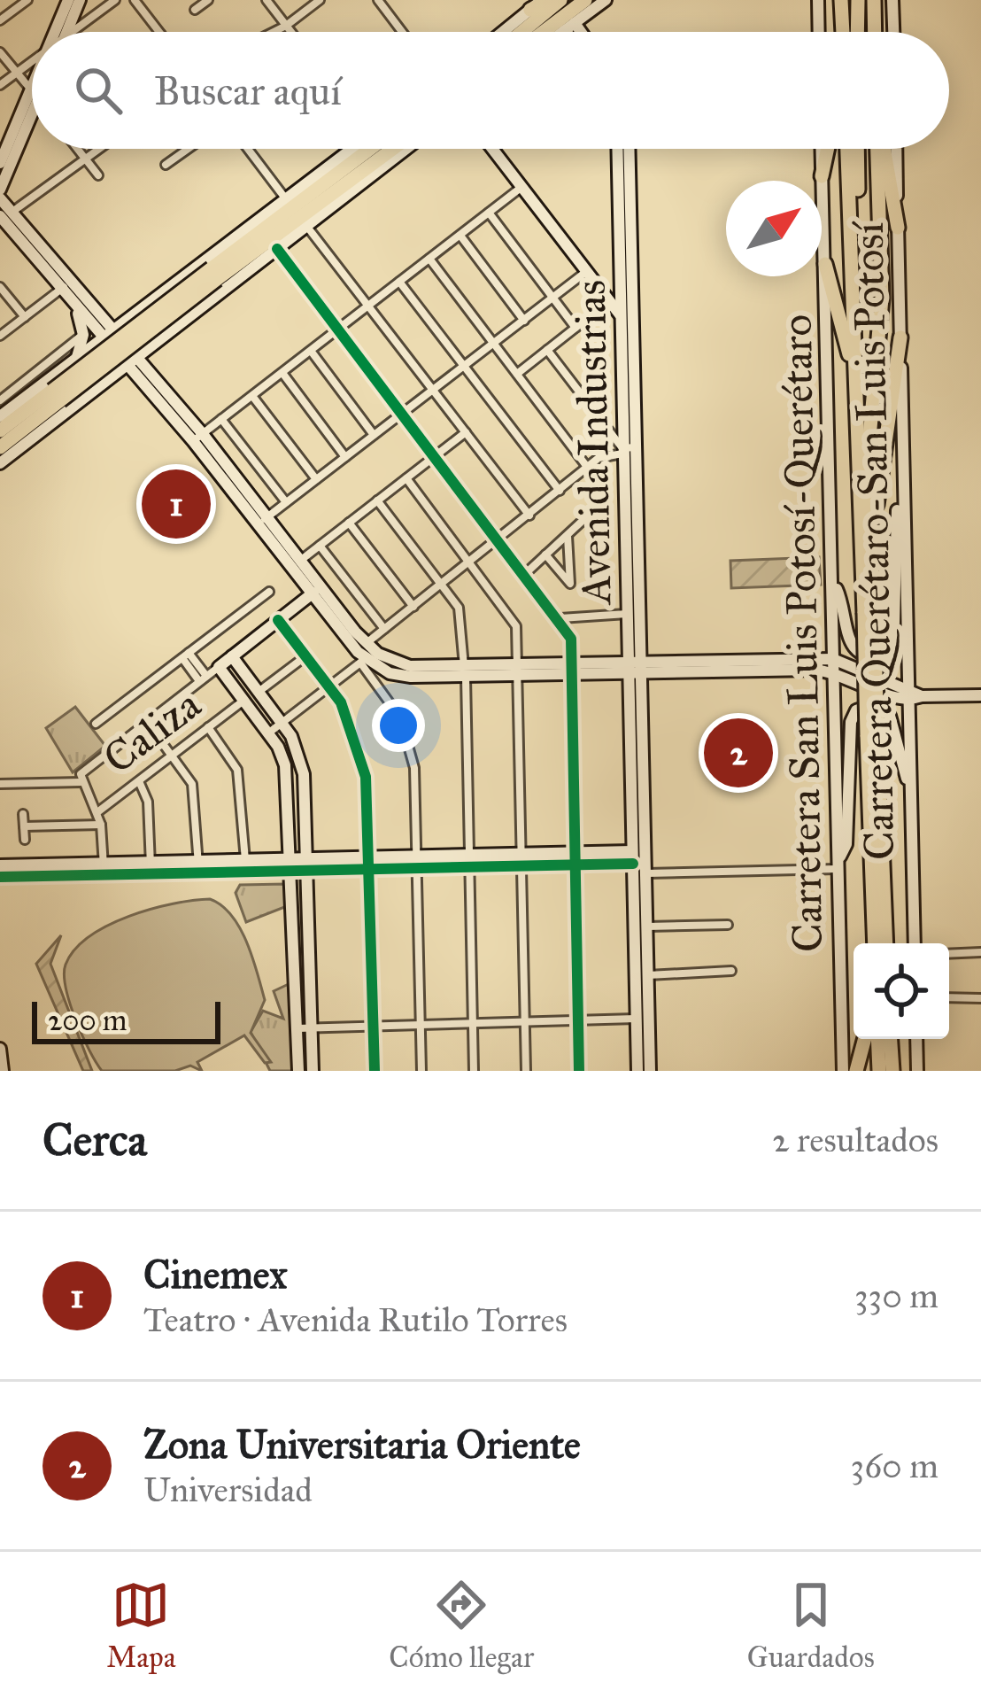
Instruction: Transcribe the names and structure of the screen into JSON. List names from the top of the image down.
{
  "streets": {
    "main road": ["Avenida Industrias", "Carretera Querétaro-San Luis Potosí", "Carretera San Luis Potosí-Querétaro"],
    "street": ["Caliza"]
  },
  "scale_bar": "200 m",
  "north": "top right",
  "page": {
    "search": "Buscar aquí",
    "pins": ["1", "2"],
    "scale": "200 m",
    "heading": ["Cerca", "2 resultados"],
    "list": [
      {
        "mark": "1",
        "name": "Cinemex",
        "note": "Teatro · Avenida Rutilo Torres",
        "value": "330 m"
      },
      {
        "mark": "2",
        "name": "Zona Universitaria Oriente",
        "note": "Universidad",
        "value": "360 m"
      }
    ],
    "nav": ["Mapa", "Cómo llegar", "Guardados"]
  }
}
